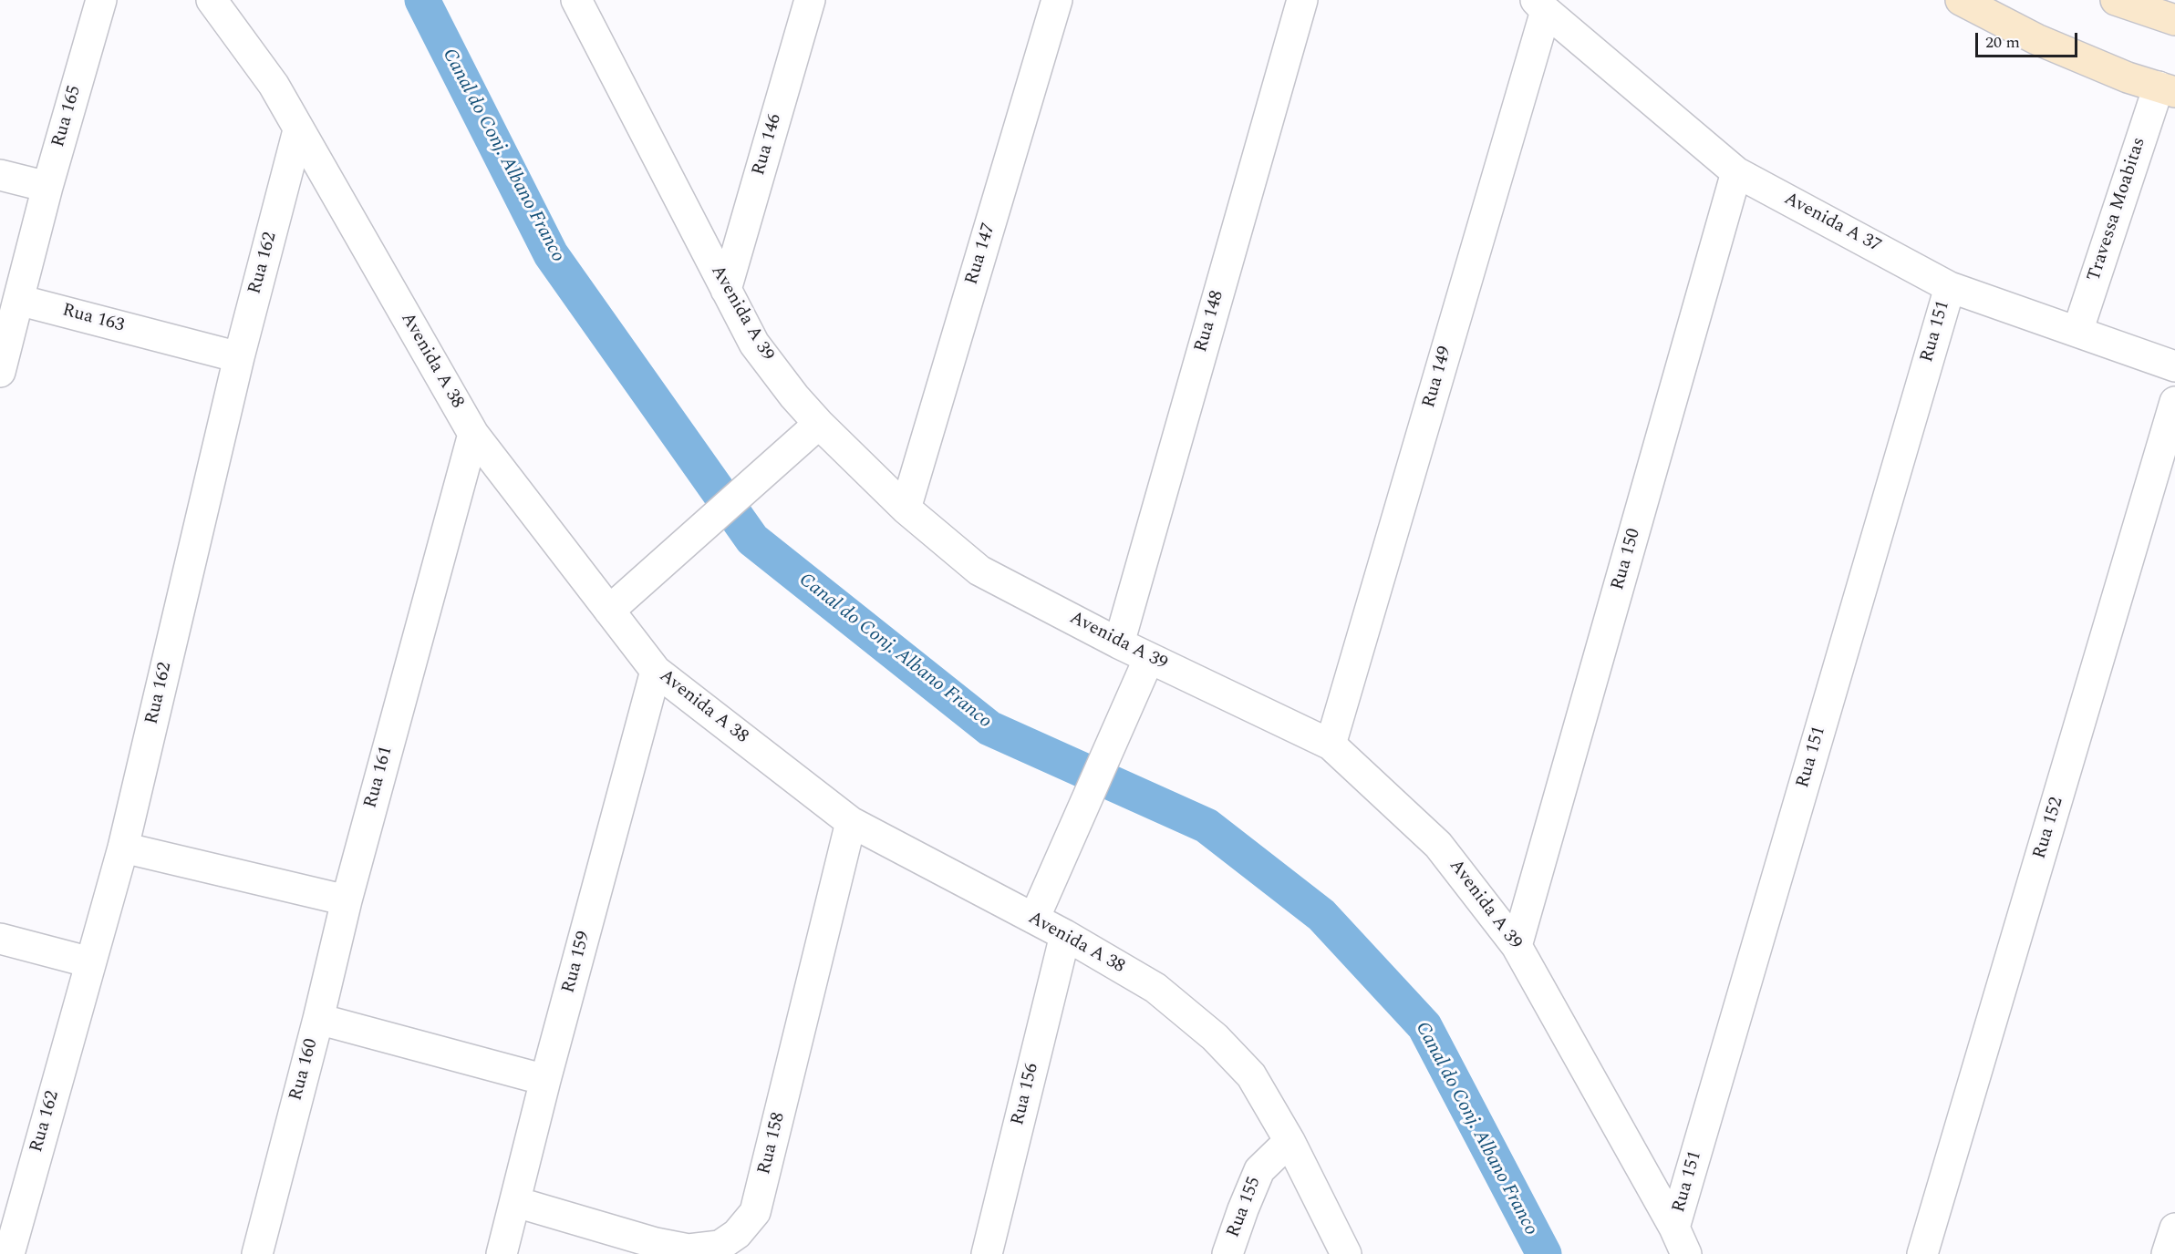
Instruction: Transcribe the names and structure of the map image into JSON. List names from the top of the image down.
{
  "streets": {
    "street": [
      "Rua 165",
      "Rua 146",
      "Travessa Moabitas",
      "Avenida A 37",
      "Rua 147",
      "Rua 162",
      "Avenida A 39",
      "Rua 163",
      "Rua 148",
      "Rua 151",
      "Avenida A 38",
      "Rua 149",
      "Rua 150",
      "Rua 161",
      "Rua 152",
      "Rua 159",
      "Rua 160",
      "Rua 156",
      "Rua 158",
      "Rua 155"
    ]
  },
  "crossings": [
    ["Rua 165", "Rua 163"],
    ["Rua 146", "Avenida A 39"],
    ["Travessa Moabitas", "Avenida A 37"],
    ["Avenida A 37", "Rua 151"],
    ["Avenida A 37", "Rua 149"],
    ["Avenida A 37", "Rua 150"],
    ["Rua 147", "Avenida A 39"],
    ["Rua 162", "Rua 163"],
    ["Rua 162", "Avenida A 38"],
    ["Avenida A 39", "Rua 148"],
    ["Avenida A 39", "Rua 151"],
    ["Avenida A 39", "Rua 149"],
    ["Avenida A 39", "Rua 150"],
    ["Avenida A 38", "Rua 161"],
    ["Avenida A 38", "Rua 159"],
    ["Avenida A 38", "Rua 156"],
    ["Avenida A 38", "Rua 158"],
    ["Avenida A 38", "Rua 155"],
    ["Rua 161", "Rua 160"],
    ["Rua 159", "Rua 160"],
    ["Rua 159", "Rua 158"]
  ],
  "water": ["Canal do Conj. Albano Franco"],
  "scale_bar": "20 m"
}
